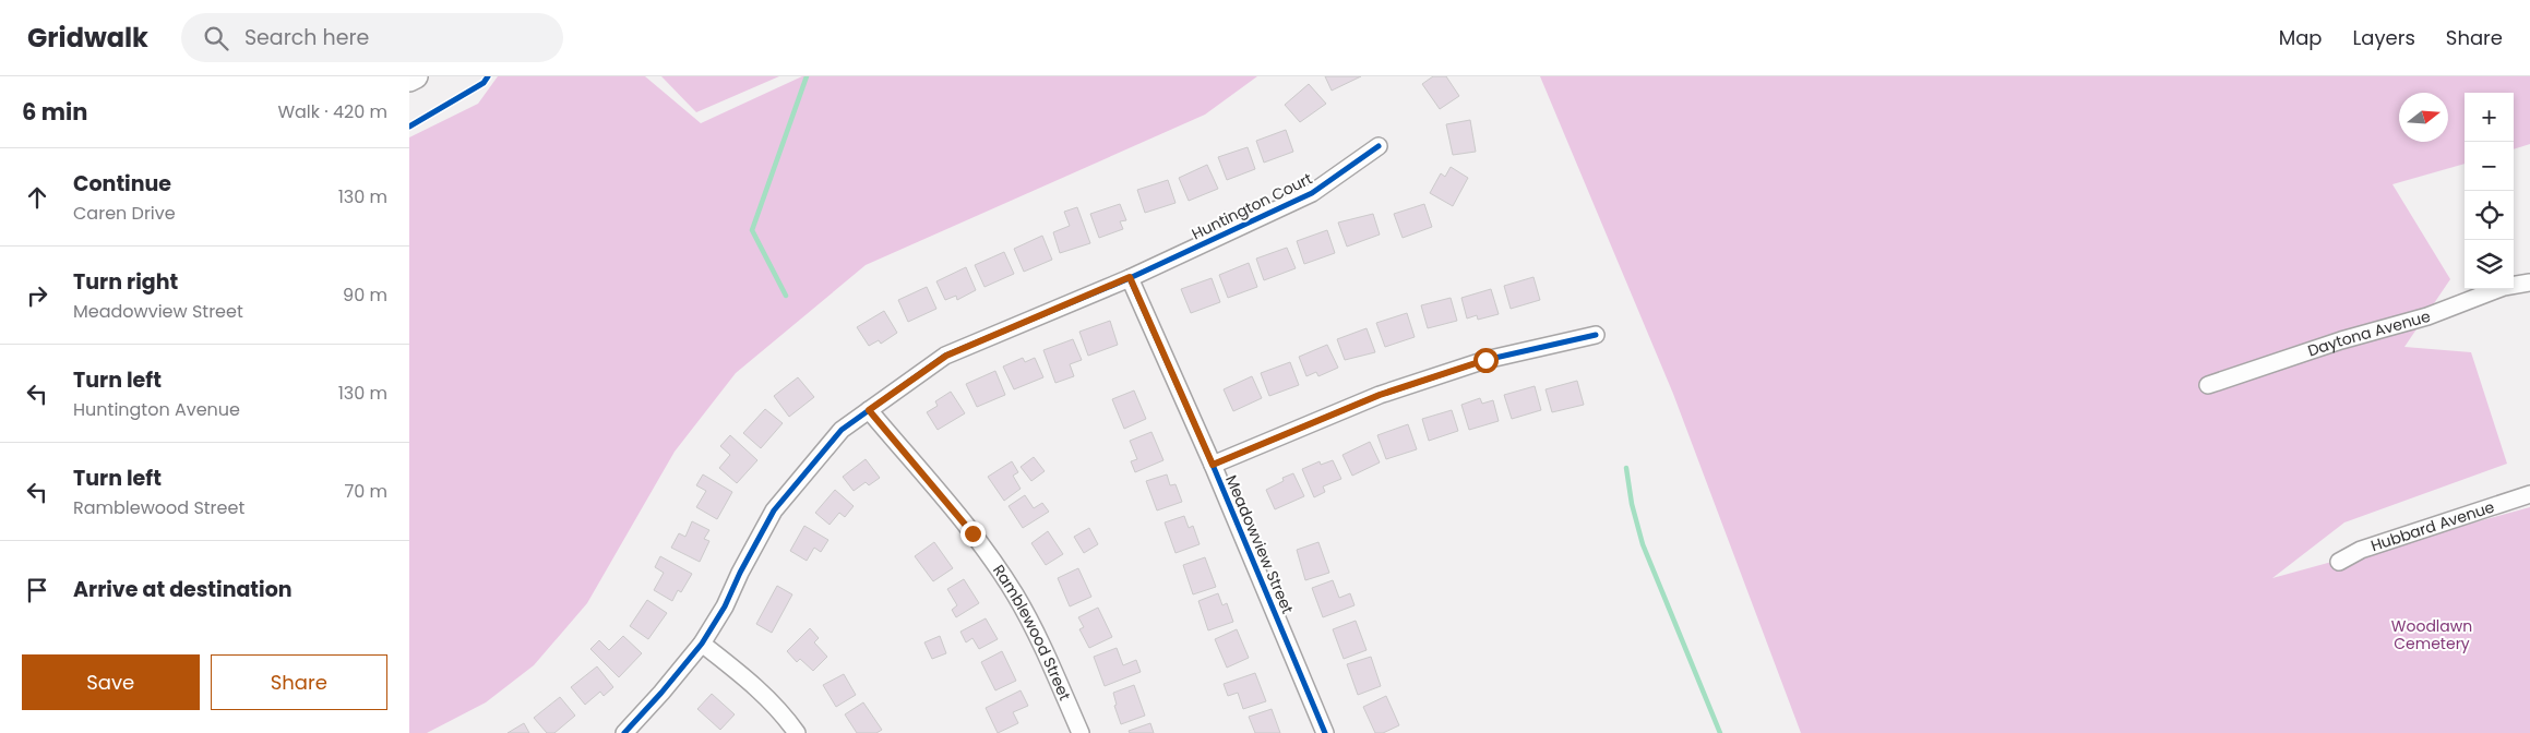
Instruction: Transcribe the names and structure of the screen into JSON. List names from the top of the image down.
{
  "streets": {
    "street": [
      "Huntington Court",
      "Daytona Avenue",
      "Hubbard Avenue",
      "Meadowview Street",
      "Ramblewood Street"
    ]
  },
  "crossings": [
    ["Huntington Court", "Meadowview Street"],
    ["Huntington Court", "Ramblewood Street"]
  ],
  "parks": ["Woodlawn Cemetery"],
  "north": "right",
  "page": {
    "header": "Gridwalk",
    "search": "Search here",
    "nav": ["Map", "Layers", "Share"],
    "heading": ["6 min", "Walk · 420 m"],
    "map_buttons": ["+", "−"],
    "list": [
      ["Continue", "Caren Drive", "130 m"],
      ["Turn right", "Meadowview Street", "90 m"],
      ["Turn left", "Huntington Avenue", "130 m"],
      ["Turn left", "Ramblewood Street", "70 m"],
      "Arrive at destination"
    ],
    "buttons": ["Save", "Share"]
  }
}
